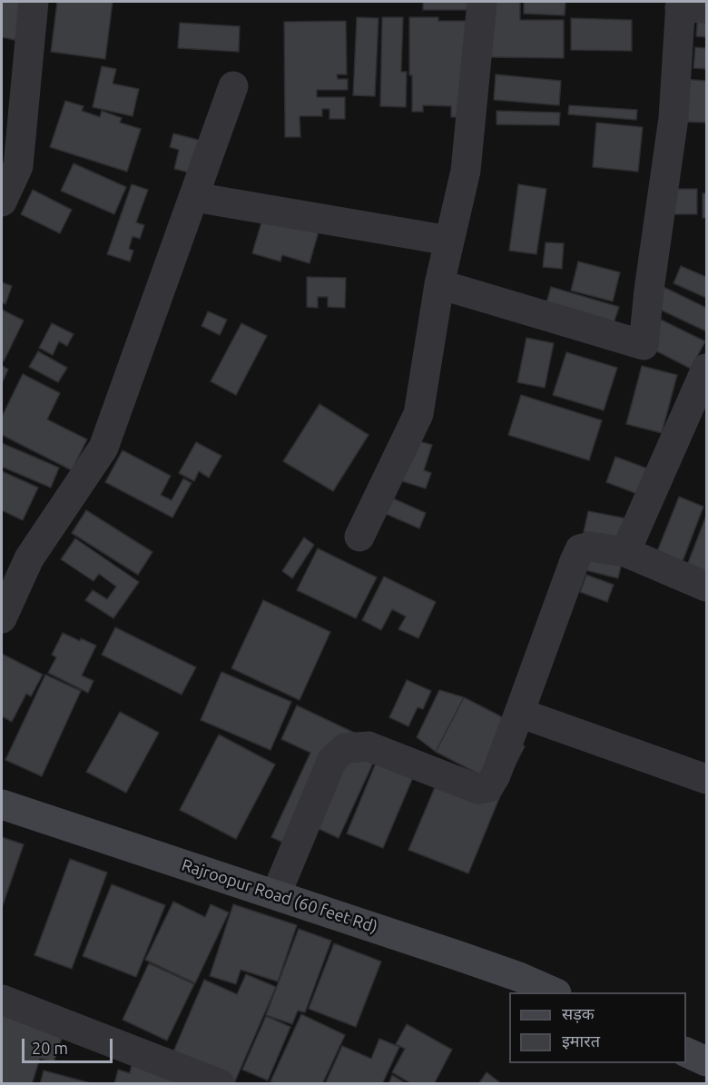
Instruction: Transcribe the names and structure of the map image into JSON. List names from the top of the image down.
{
  "streets": {
    "main road": ["Rajroopur Road (60 feet Rd)"]
  },
  "legend": ["सड़क", "इमारत"],
  "scale_bar": "20 m"
}
